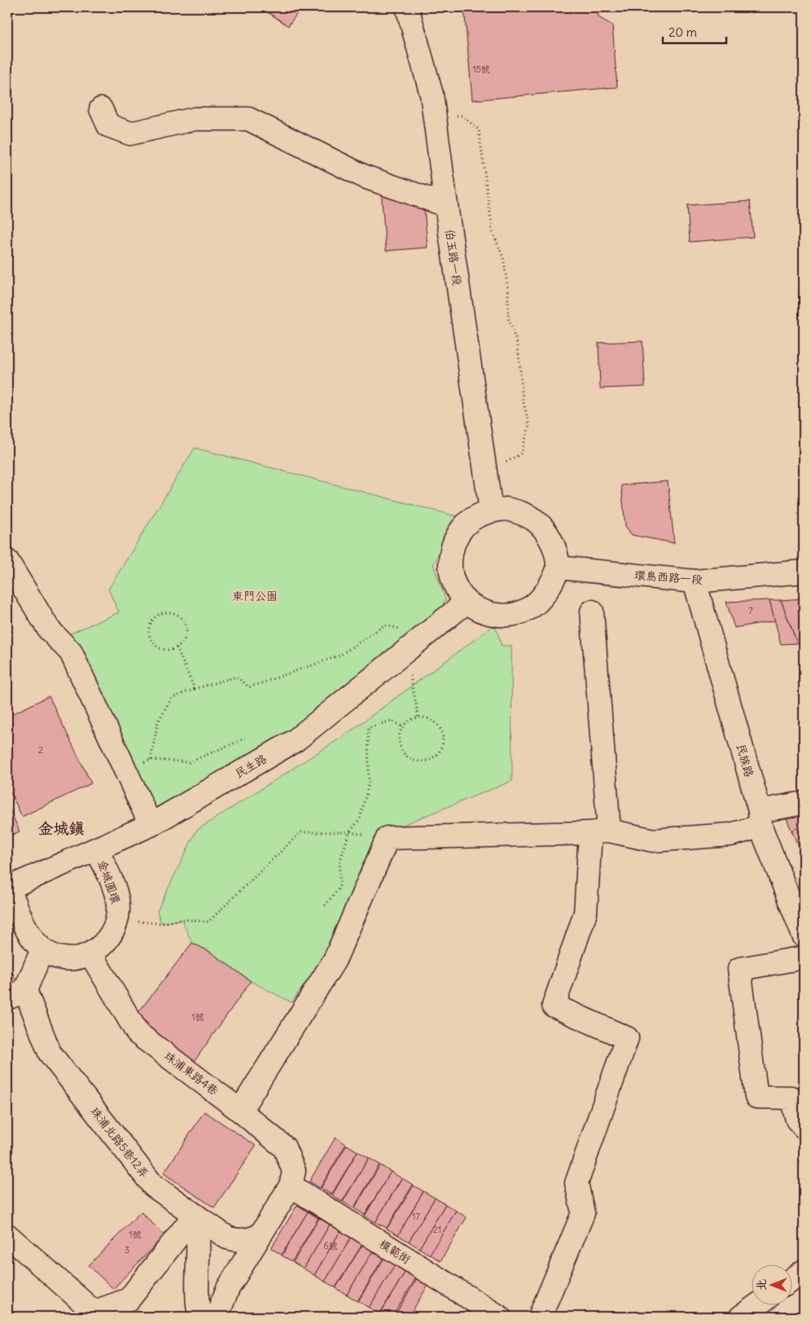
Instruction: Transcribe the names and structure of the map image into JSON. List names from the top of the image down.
{
  "streets": {
    "street": [
      "伯玉路一段",
      "環島西路一段",
      "民族路",
      "民生路",
      "金城圓環",
      "珠浦東路4巷",
      "珠浦北路5巷12弄",
      "模範街"
    ]
  },
  "crossings": [
    ["伯玉路一段", "環島西路一段"],
    ["伯玉路一段", "民生路"],
    ["環島西路一段", "民族路"],
    ["環島西路一段", "民生路"],
    ["民生路", "金城圓環"],
    ["民生路", "珠浦東路4巷"],
    ["金城圓環", "珠浦東路4巷"],
    ["珠浦東路4巷", "模範街"]
  ],
  "districts": ["金城鎮"],
  "parks": ["東門公園"],
  "house_numbers": [
    "15號",
    "7",
    "2",
    "1號",
    "17",
    "21",
    "1號",
    "6號",
    "3"
  ],
  "scale_bar": "20 m",
  "north": "left"
}
